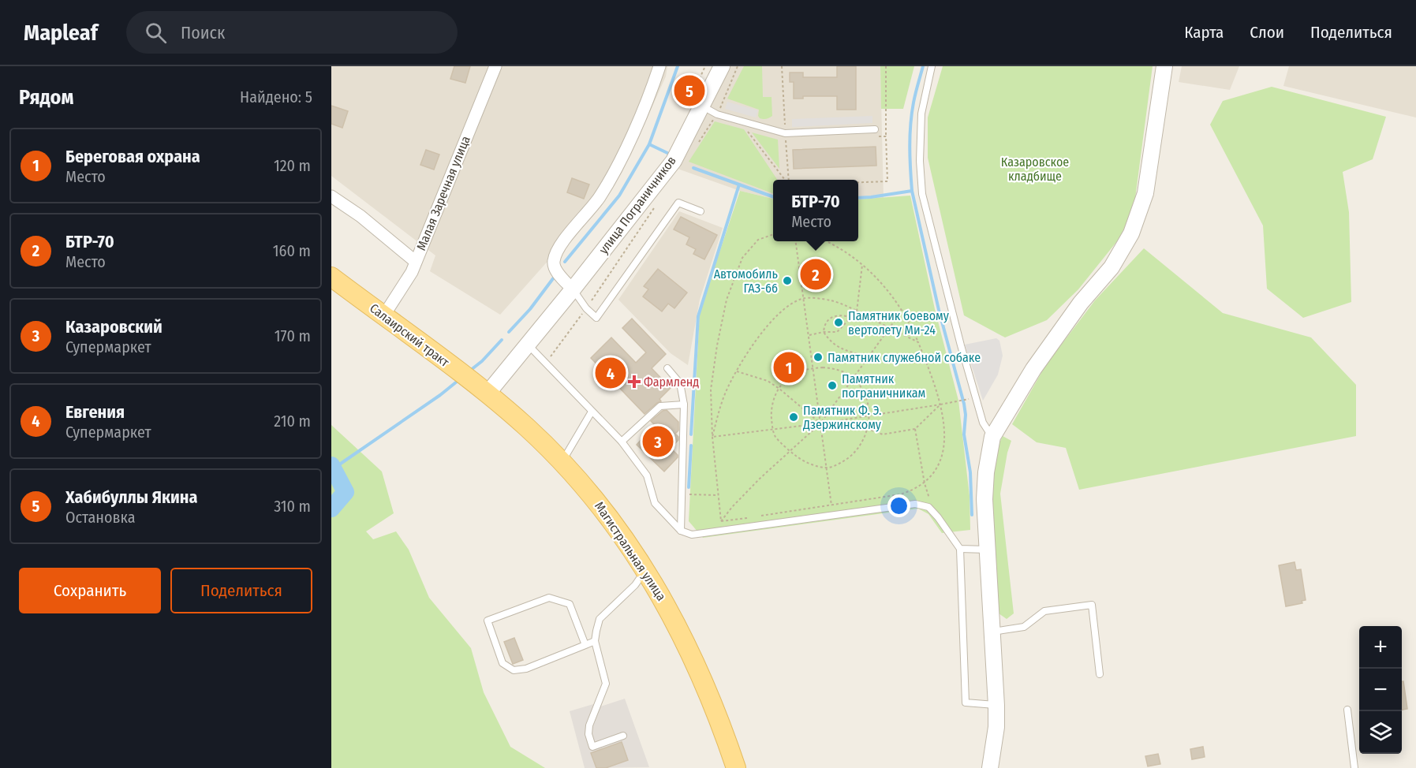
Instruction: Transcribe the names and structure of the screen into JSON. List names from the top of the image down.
{
  "streets": {
    "main road": ["Салаирский тракт", "Магистральная улица"],
    "street": ["Малая Заречная улица", "улица Пограничников"]
  },
  "crossings": [
    ["Малая Заречная улица", "Салаирский тракт"],
    ["улица Пограничников", "Салаирский тракт"],
    ["улица Пограничников", "Магистральная улица"],
    ["Салаирский тракт", "Магистральная улица"]
  ],
  "parks": ["Казаровское кладбище"],
  "places": {
    "other": [
      "Автомобиль ГАЗ-66",
      "Памятник боевому вертолету Ми-24",
      "Памятник служебной собаке",
      "Памятник пограничникам",
      "Памятник Ф. Э. Дзержинскому"
    ],
    "health": ["Фармленд"]
  },
  "page": {
    "header": "Mapleaf",
    "search": "Поиск",
    "nav": ["Карта", "Слои", "Поделиться"],
    "heading": ["Рядом", "Найдено: 5"],
    "pins": [
      "5",
      "2",
      "1",
      "4",
      "3"
    ],
    "list": [
      {
        "mark": "1",
        "name": "Береговая охрана",
        "note": "Место",
        "value": "120 m"
      },
      {
        "mark": "2",
        "name": "БТР-70",
        "note": "Место",
        "value": "160 m"
      },
      {
        "mark": "3",
        "name": "Казаровский",
        "note": "Супермаркет",
        "value": "170 m"
      },
      {
        "mark": "4",
        "name": "Евгения",
        "note": "Супермаркет",
        "value": "210 m"
      },
      {
        "mark": "5",
        "name": "Хабибуллы Якина",
        "note": "Остановка",
        "value": "310 m"
      }
    ],
    "popup": ["БТР-70", "Место"],
    "buttons": ["Сохранить", "Поделиться"],
    "map_buttons": ["+", "−"]
  }
}
